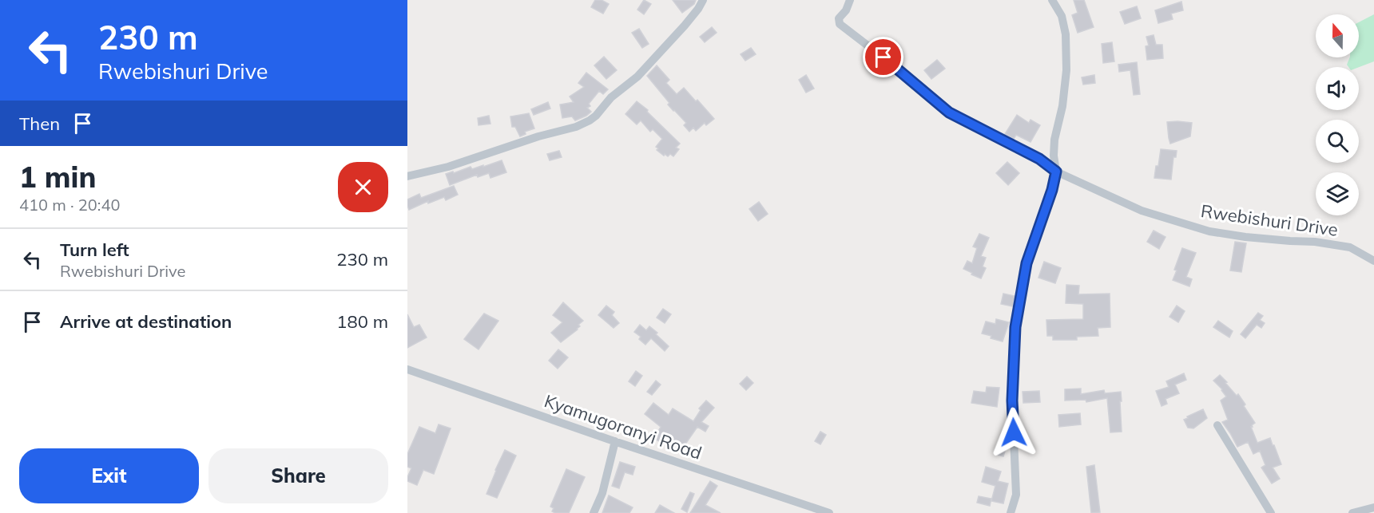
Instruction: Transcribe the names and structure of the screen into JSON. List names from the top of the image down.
{
  "streets": {
    "street": ["Rwebishuri Drive", "Kyamugoranyi Road"]
  },
  "north": "top",
  "page": {
    "turn": ["230 m", "Rwebishuri Drive"],
    "then": "Then",
    "heading": ["1 min", "410 m · 20:40"],
    "list": [
      {
        "name": "Turn left",
        "note": "Rwebishuri Drive",
        "value": "230 m"
      },
      {
        "name": "Arrive at destination",
        "value": "180 m"
      }
    ],
    "buttons": ["Exit", "Share"]
  }
}
